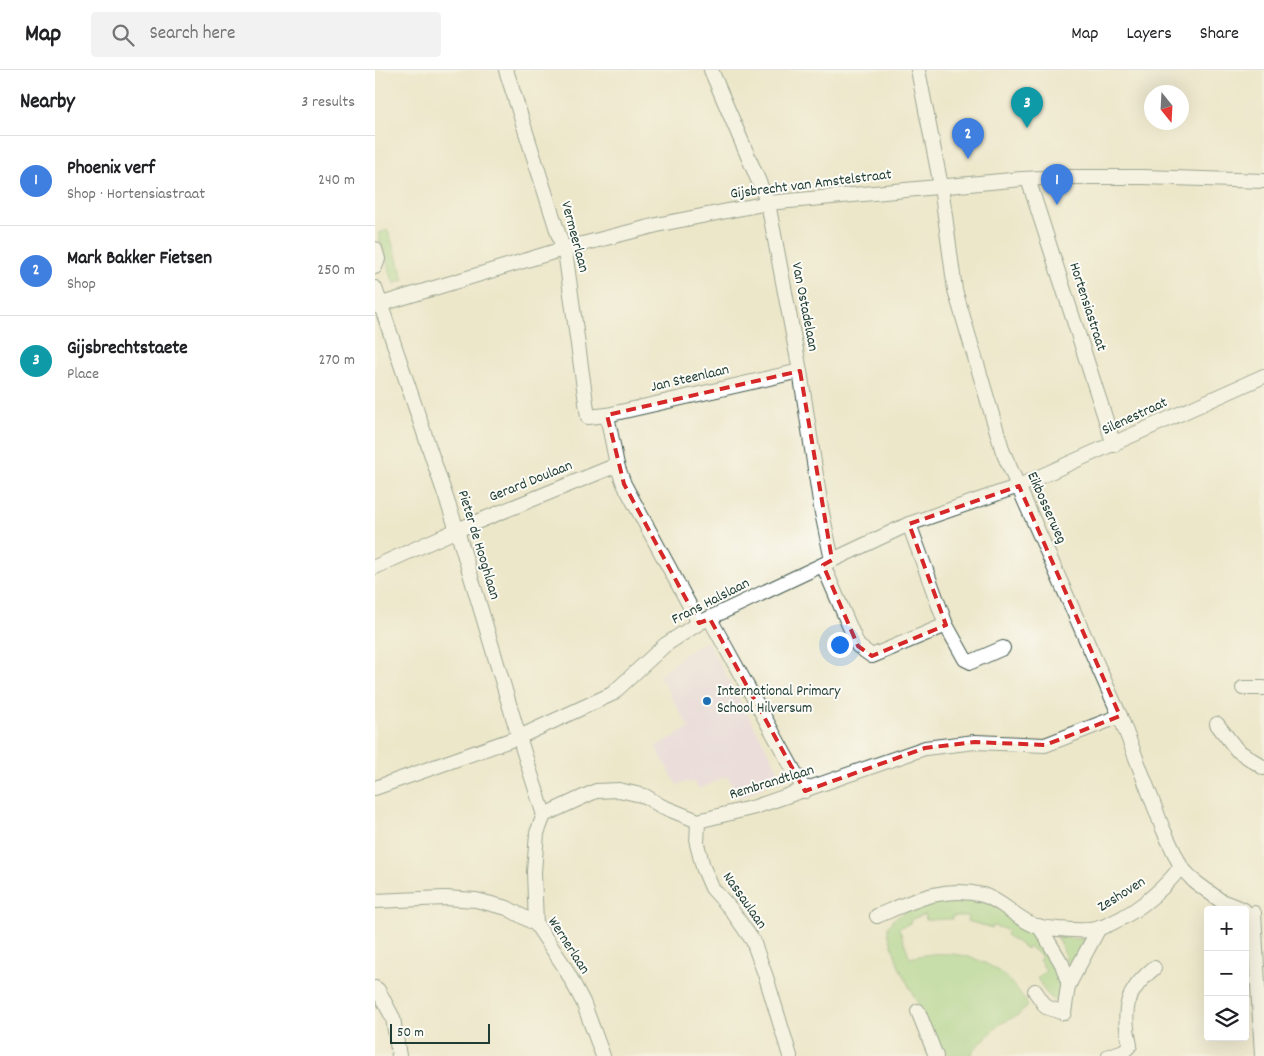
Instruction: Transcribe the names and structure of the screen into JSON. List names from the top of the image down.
{
  "streets": {
    "street": [
      "Gijsbrecht van Amstelstraat",
      "Vermeerlaan",
      "Van Ostadelaan",
      "Hortensiastraat",
      "Jan Steenlaan",
      "Silenestraat",
      "Gerard Doulaan",
      "Eikbosserweg",
      "Pieter de Hooghlaan",
      "Frans Halslaan",
      "Rembrandtlaan",
      "Zeshoven",
      "Nassaulaan",
      "Wernerlaan"
    ]
  },
  "crossings": [
    ["Gijsbrecht van Amstelstraat", "Vermeerlaan"],
    ["Gijsbrecht van Amstelstraat", "Van Ostadelaan"],
    ["Gijsbrecht van Amstelstraat", "Hortensiastraat"],
    ["Gijsbrecht van Amstelstraat", "Eikbosserweg"],
    ["Gijsbrecht van Amstelstraat", "Pieter de Hooghlaan"],
    ["Vermeerlaan", "Jan Steenlaan"],
    ["Van Ostadelaan", "Jan Steenlaan"],
    ["Van Ostadelaan", "Frans Halslaan"],
    ["Hortensiastraat", "Silenestraat"],
    ["Silenestraat", "Eikbosserweg"],
    ["Silenestraat", "Frans Halslaan"],
    ["Gerard Doulaan", "Pieter de Hooghlaan"],
    ["Eikbosserweg", "Frans Halslaan"],
    ["Eikbosserweg", "Rembrandtlaan"],
    ["Eikbosserweg", "Zeshoven"],
    ["Pieter de Hooghlaan", "Frans Halslaan"],
    ["Rembrandtlaan", "Nassaulaan"]
  ],
  "places": ["International Primary School Hilversum"],
  "scale_bar": "50 m",
  "north": "bottom",
  "page": {
    "header": "Map",
    "search": "Search here",
    "nav": ["Map", "Layers", "Share"],
    "heading": ["Nearby", "3 results"],
    "pins": ["3", "2", "1"],
    "list": [
      {
        "mark": "1",
        "name": "Phoenix verf",
        "note": "Shop · Hortensiastraat",
        "value": "240 m"
      },
      {
        "mark": "2",
        "name": "Mark Bakker Fietsen",
        "note": "Shop",
        "value": "250 m"
      },
      {
        "mark": "3",
        "name": "Gijsbrechtstaete",
        "note": "Place",
        "value": "270 m"
      }
    ],
    "map_buttons": ["+", "−"],
    "scale": "50 m"
  }
}
